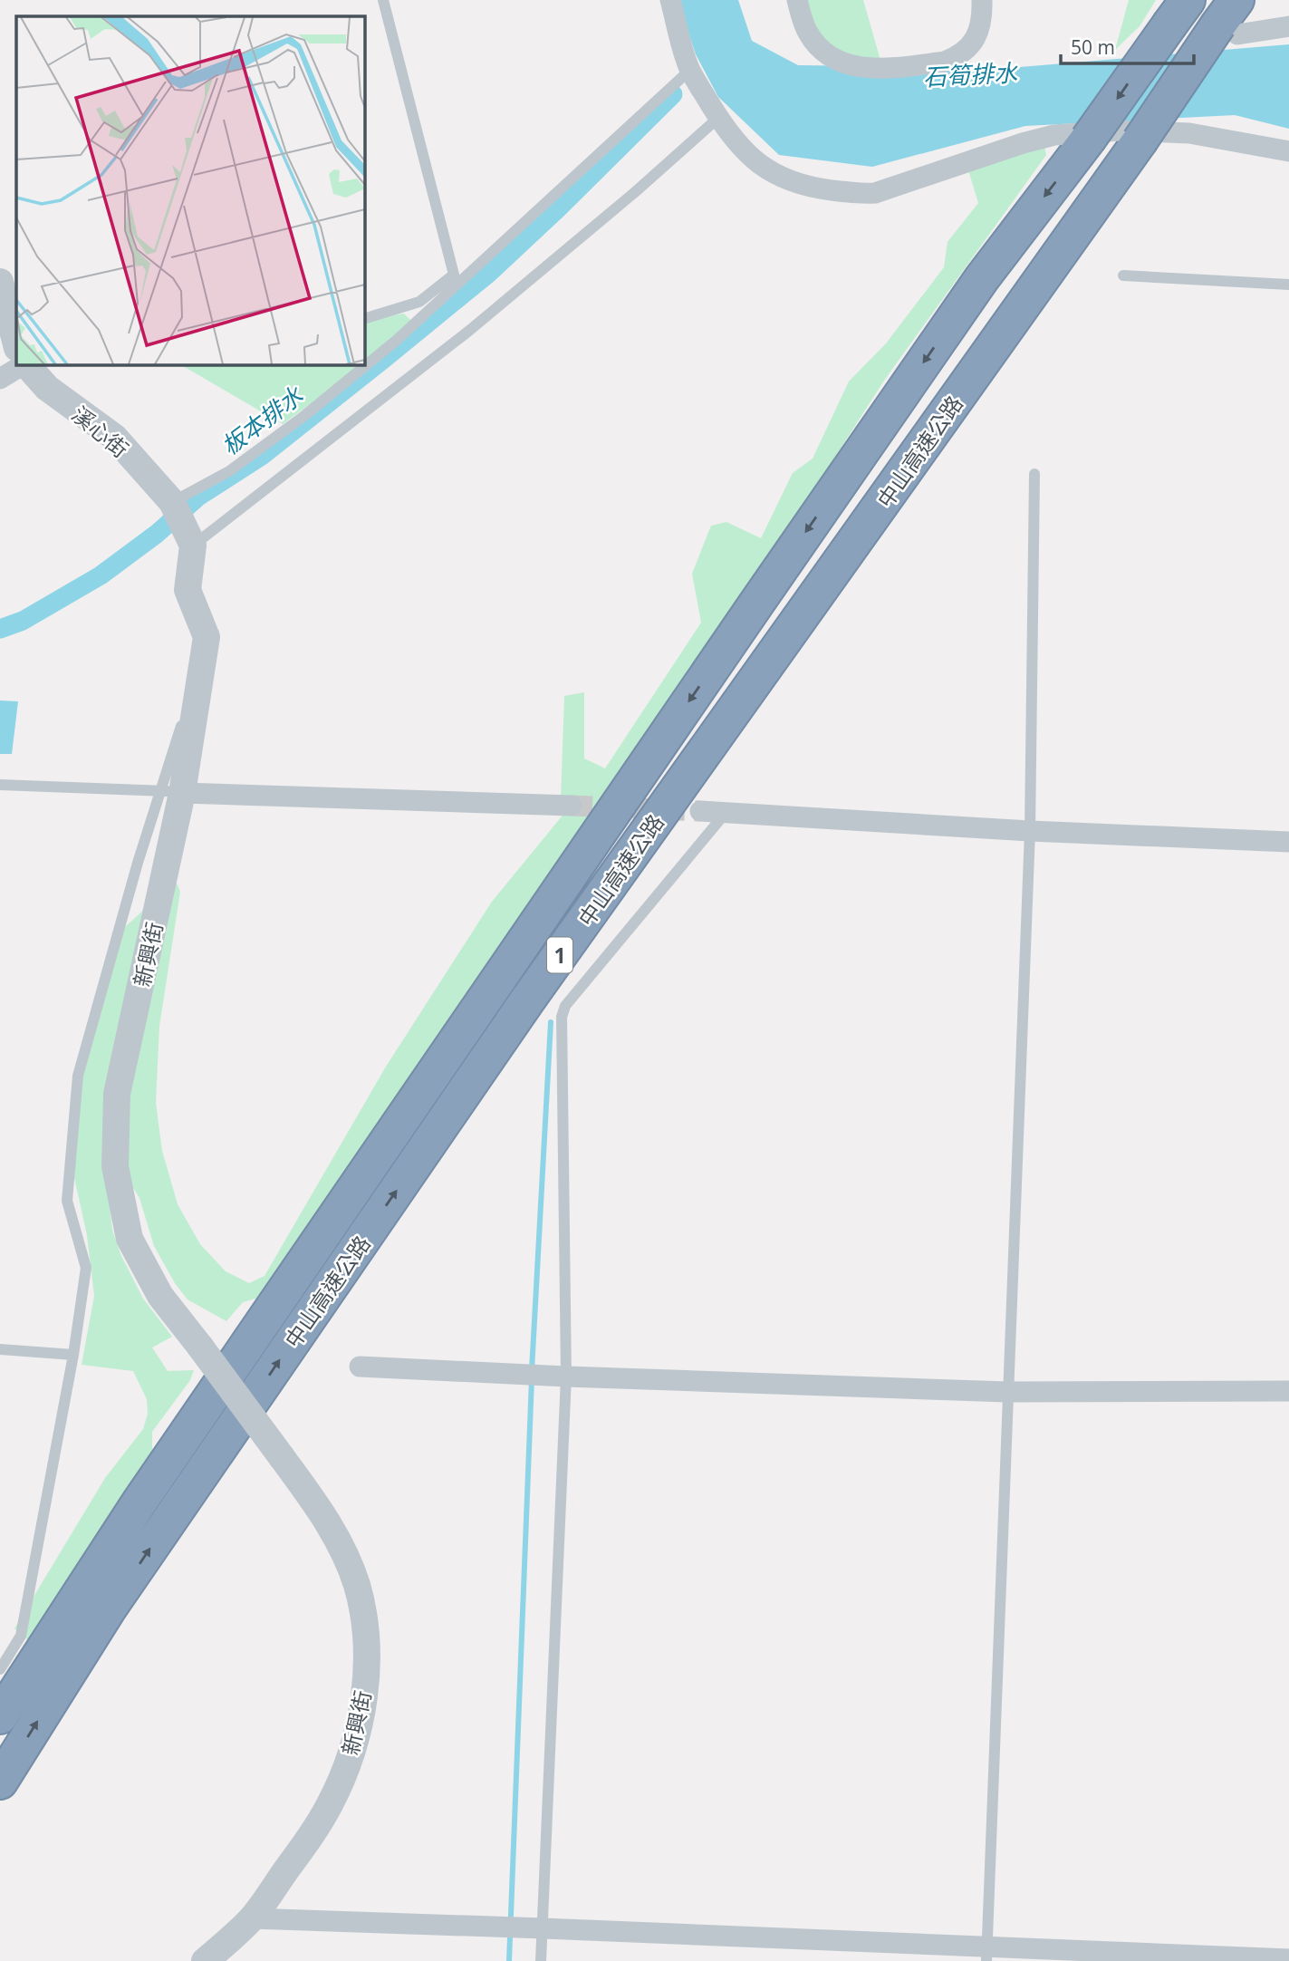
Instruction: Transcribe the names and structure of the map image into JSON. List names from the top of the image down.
{
  "streets": {
    "highway": ["中山高速公路", "1"],
    "street": ["溪心街", "新興街"]
  },
  "crossings": [
    ["溪心街", "新興街"]
  ],
  "water": ["石筍排水", "板本排水"],
  "scale_bar": "50 m"
}
